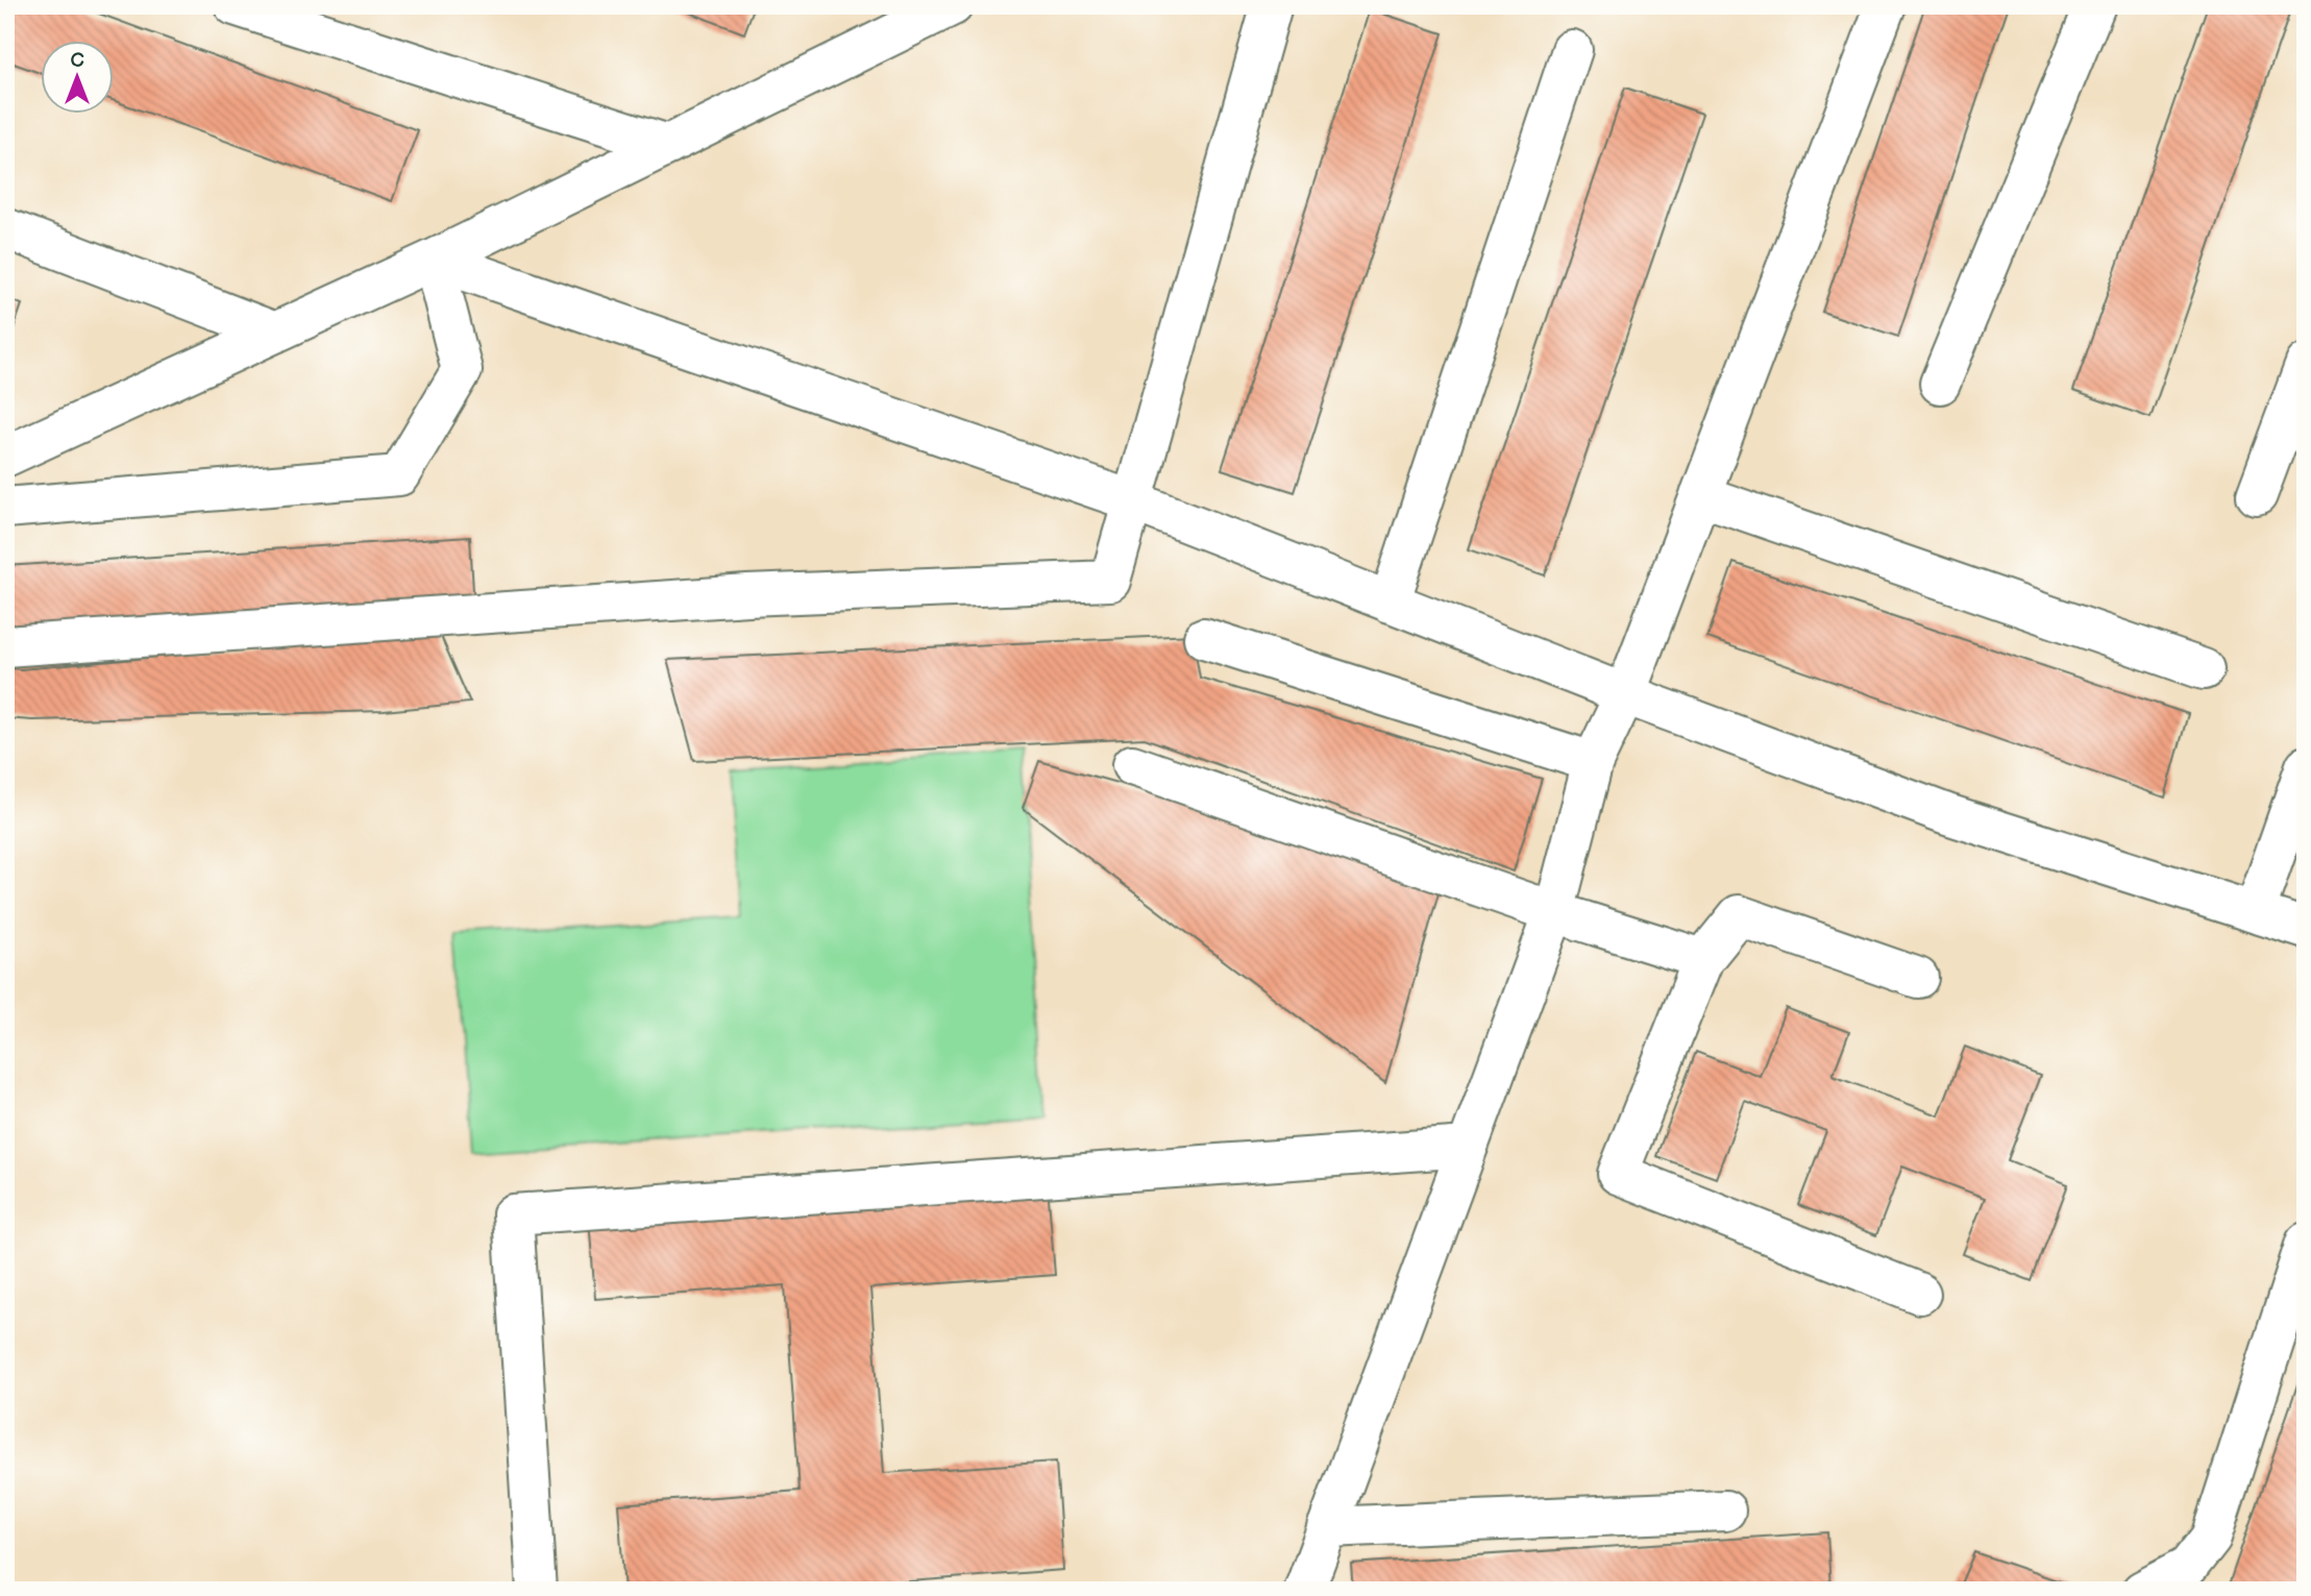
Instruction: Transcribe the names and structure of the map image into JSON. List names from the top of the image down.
{
  "north": "top"
}
